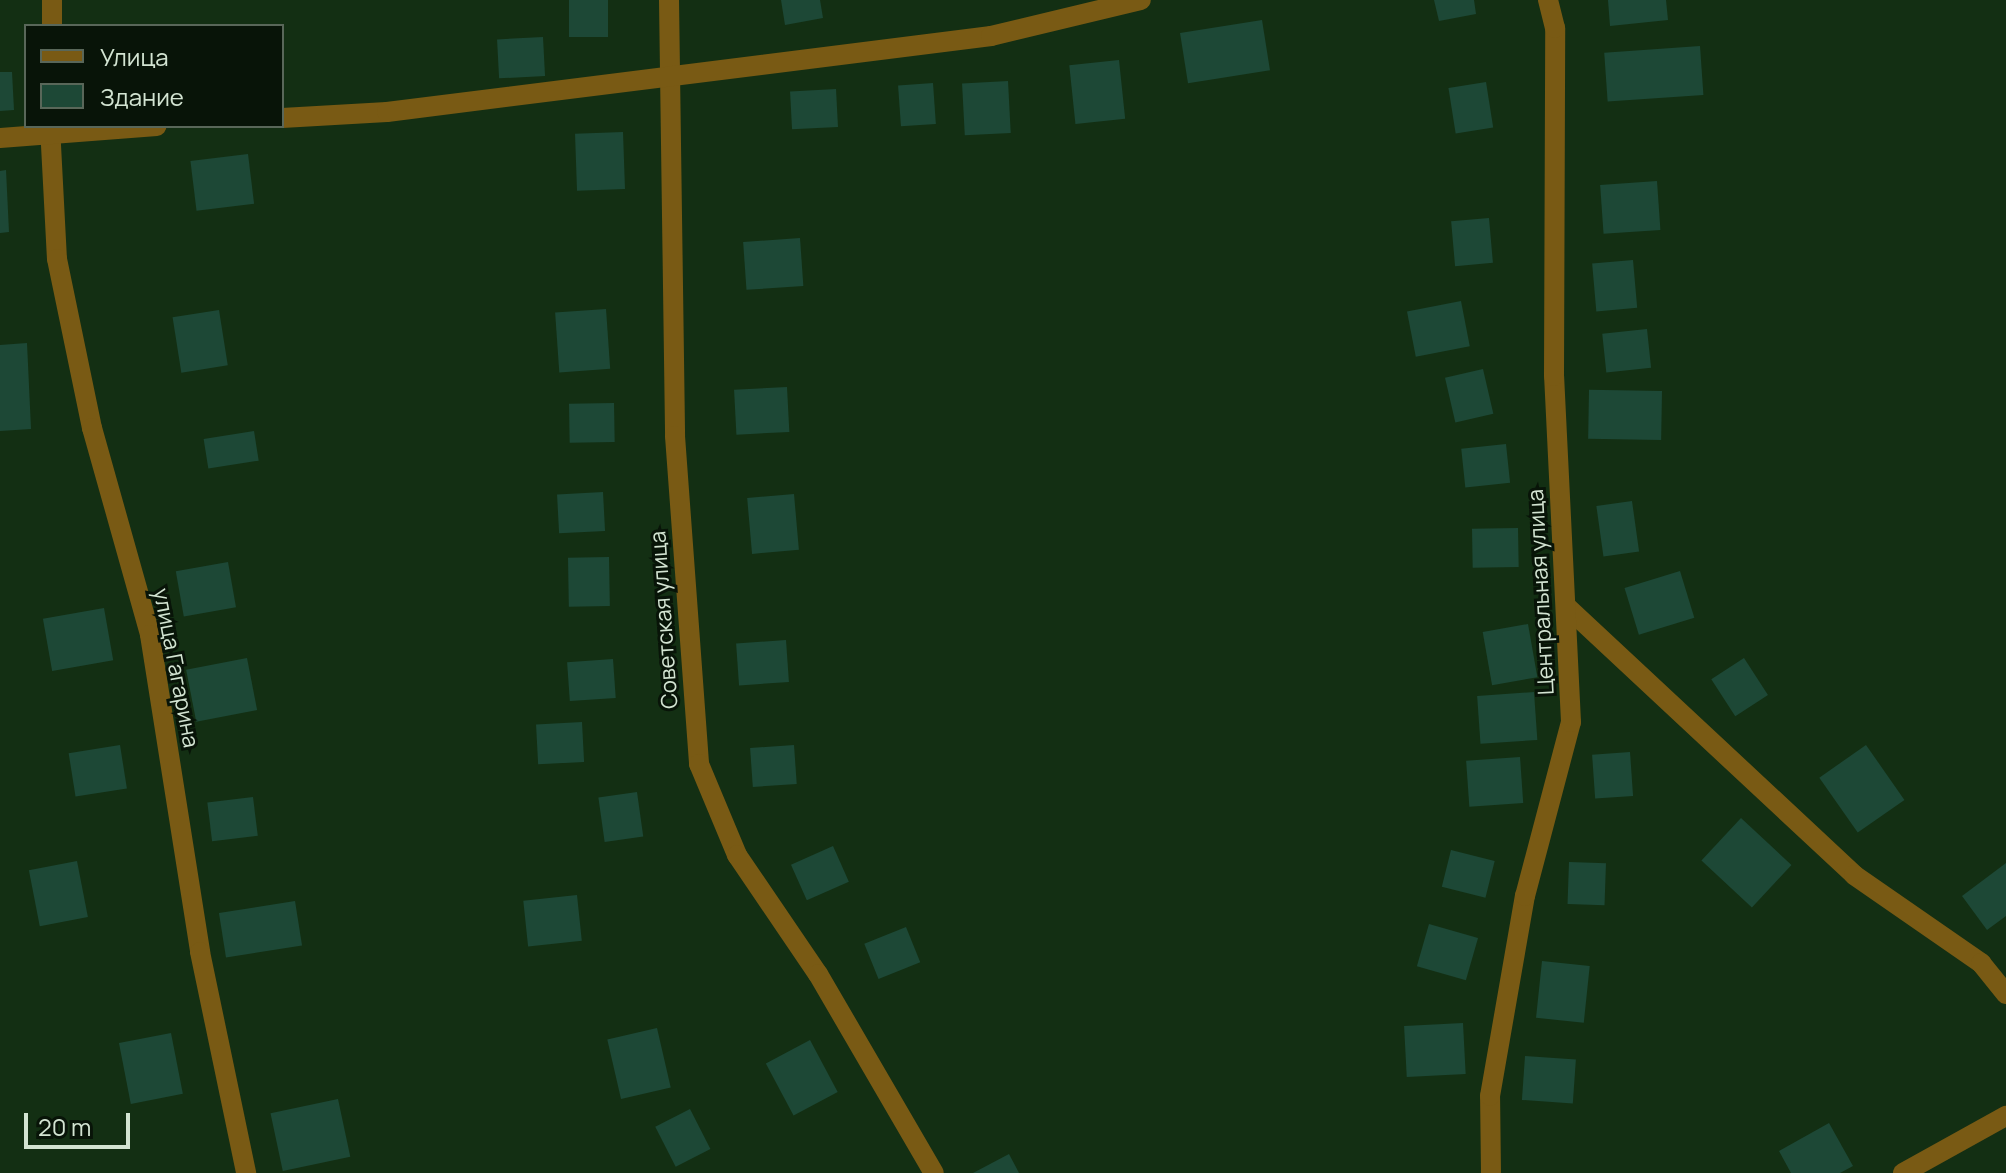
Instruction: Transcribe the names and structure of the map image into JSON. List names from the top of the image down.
{
  "streets": {
    "street": ["Центральная улица", "Советская улица", "улица Гагарина"]
  },
  "legend": ["Улица", "Здание"],
  "scale_bar": "20 m"
}
